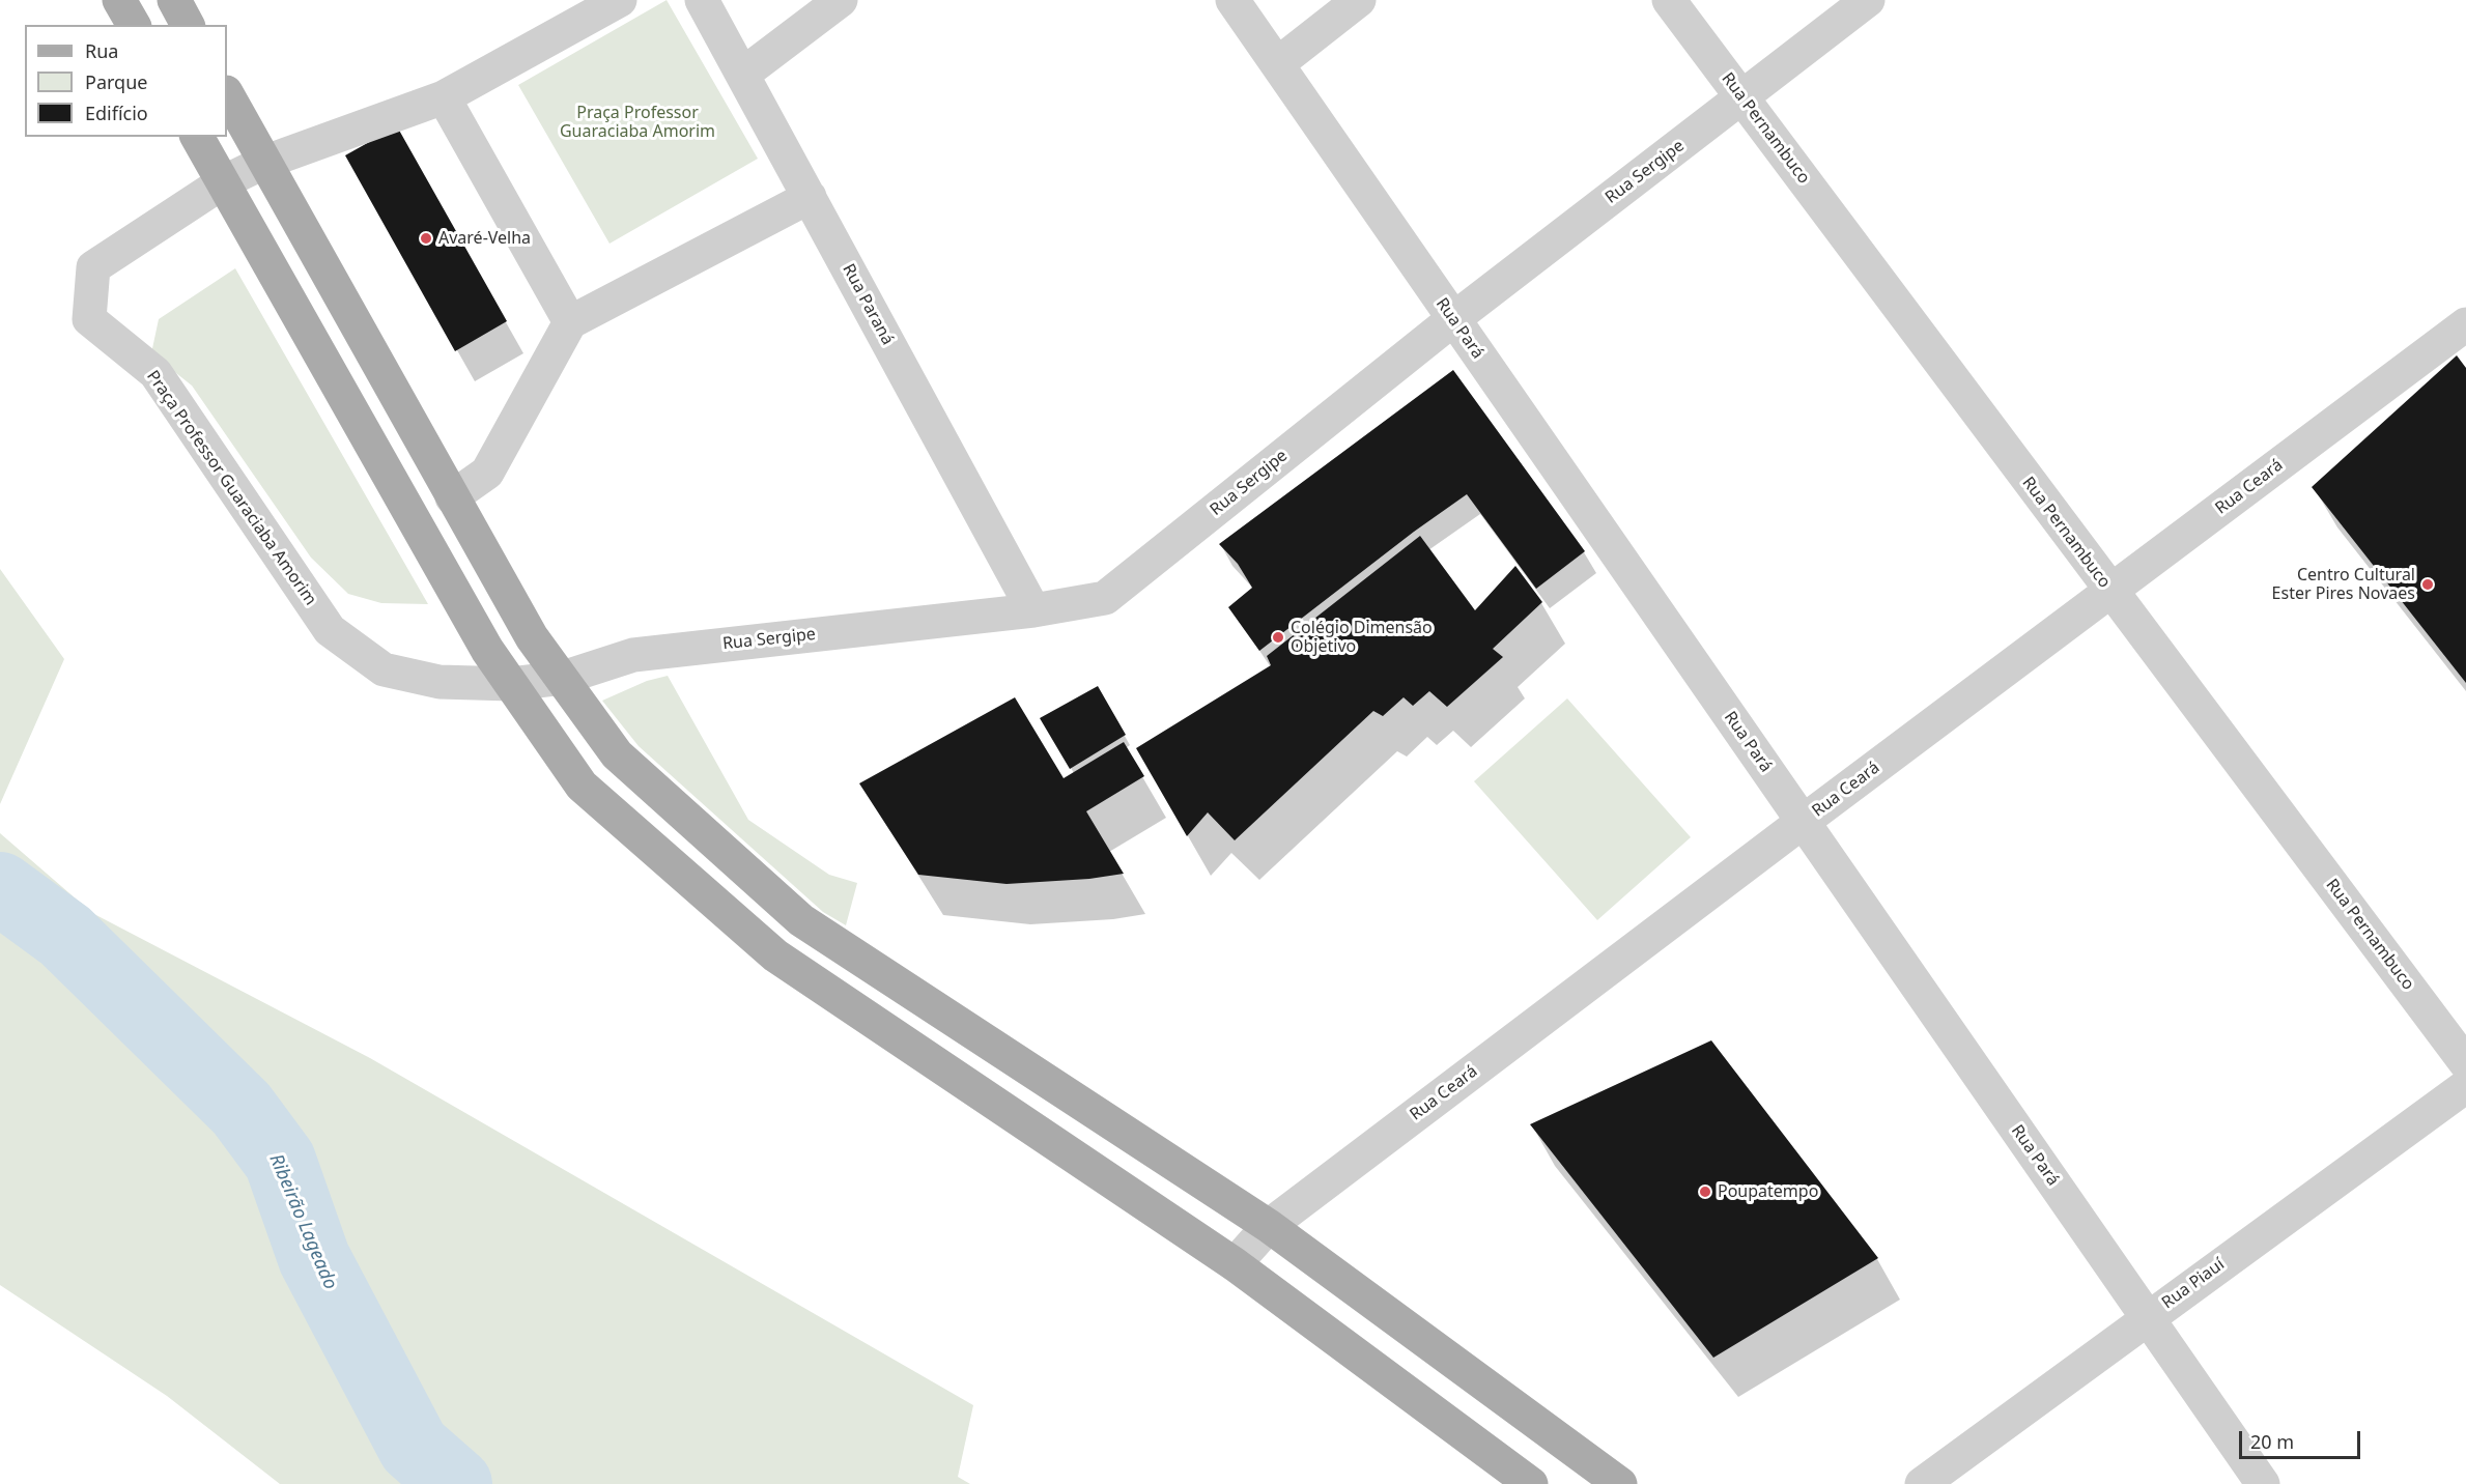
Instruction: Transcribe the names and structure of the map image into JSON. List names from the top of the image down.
{
  "streets": {
    "street": [
      "Rua Pernambuco",
      "Rua Sergipe",
      "Rua Paraná",
      "Rua Pará",
      "Rua Ceará",
      "Praça Professor Guaraciaba Amorim",
      "Rua Piauí"
    ]
  },
  "crossings": [
    ["Rua Pernambuco", "Rua Sergipe"],
    ["Rua Pernambuco", "Rua Ceará"],
    ["Rua Sergipe", "Rua Paraná"],
    ["Rua Sergipe", "Rua Pará"],
    ["Rua Sergipe", "Praça Professor Guaraciaba Amorim"],
    ["Rua Pará", "Rua Ceará"],
    ["Rua Pará", "Rua Piauí"]
  ],
  "water": ["Ribeirão Lageado"],
  "parks": ["Praça Professor Guaraciaba Amorim"],
  "places": [
    "Avaré-Velha",
    "Centro Cultural Ester Pires Novaes",
    "Colégio Dimensão Objetivo",
    "Poupatempo"
  ],
  "legend": ["Rua", "Parque", "Edifício"],
  "scale_bar": "20 m"
}
